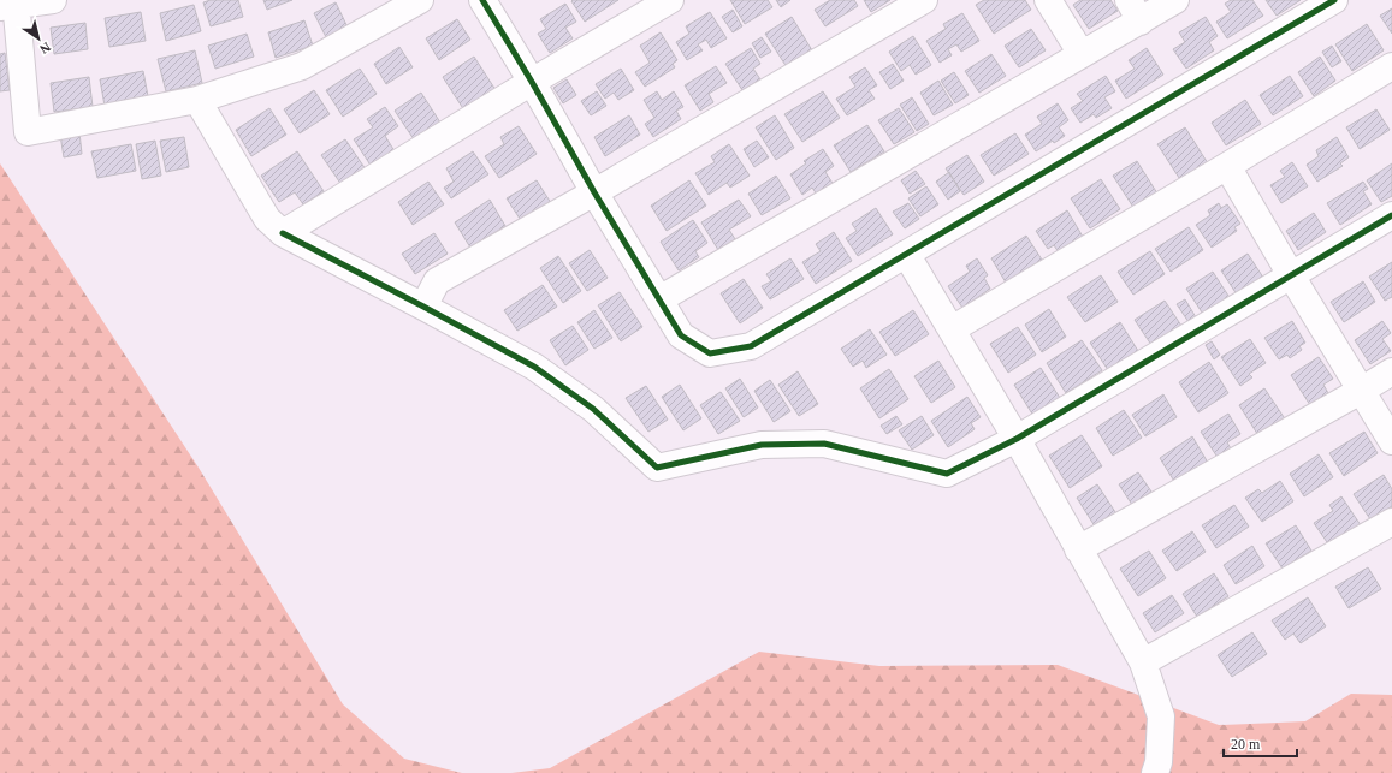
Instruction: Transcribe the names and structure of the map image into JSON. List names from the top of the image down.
{
  "scale_bar": "20 m",
  "north": "bottom right"
}
